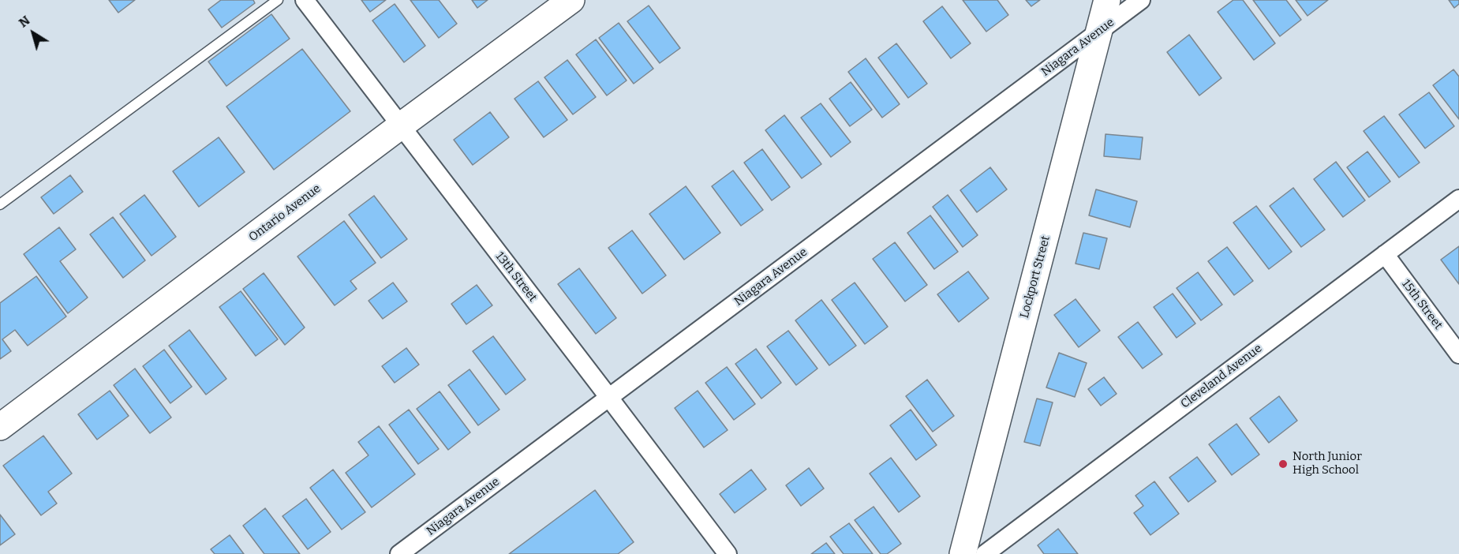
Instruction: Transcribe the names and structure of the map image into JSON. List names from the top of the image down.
{
  "streets": {
    "street": [
      "Niagara Avenue",
      "Ontario Avenue",
      "13th Street",
      "Lockport Street",
      "15th Street",
      "Cleveland Avenue"
    ]
  },
  "crossings": [
    ["Niagara Avenue", "13th Street"],
    ["Niagara Avenue", "Lockport Street"],
    ["Ontario Avenue", "13th Street"],
    ["15th Street", "Cleveland Avenue"]
  ],
  "places": ["North Junior High School"],
  "north": "top left"
}
